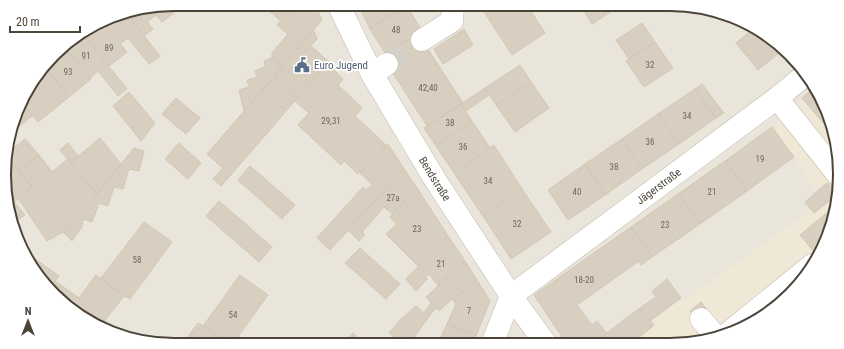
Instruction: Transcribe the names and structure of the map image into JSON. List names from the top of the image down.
{
  "streets": {
    "street": ["Bendstraße", "Jägerstraße"]
  },
  "crossings": [
    ["Bendstraße", "Jägerstraße"]
  ],
  "places": {
    "public building": ["Euro Jugend"]
  },
  "house_numbers": [
    "48",
    "89",
    "91",
    "32",
    "93",
    "42;40",
    "34",
    "29,31",
    "38",
    "36",
    "36",
    "19",
    "38",
    "34",
    "40",
    "21",
    "27a",
    "32",
    "23",
    "23",
    "58",
    "21",
    "18-20",
    "7",
    "54"
  ],
  "scale_bar": "20 m",
  "north": "top"
}
